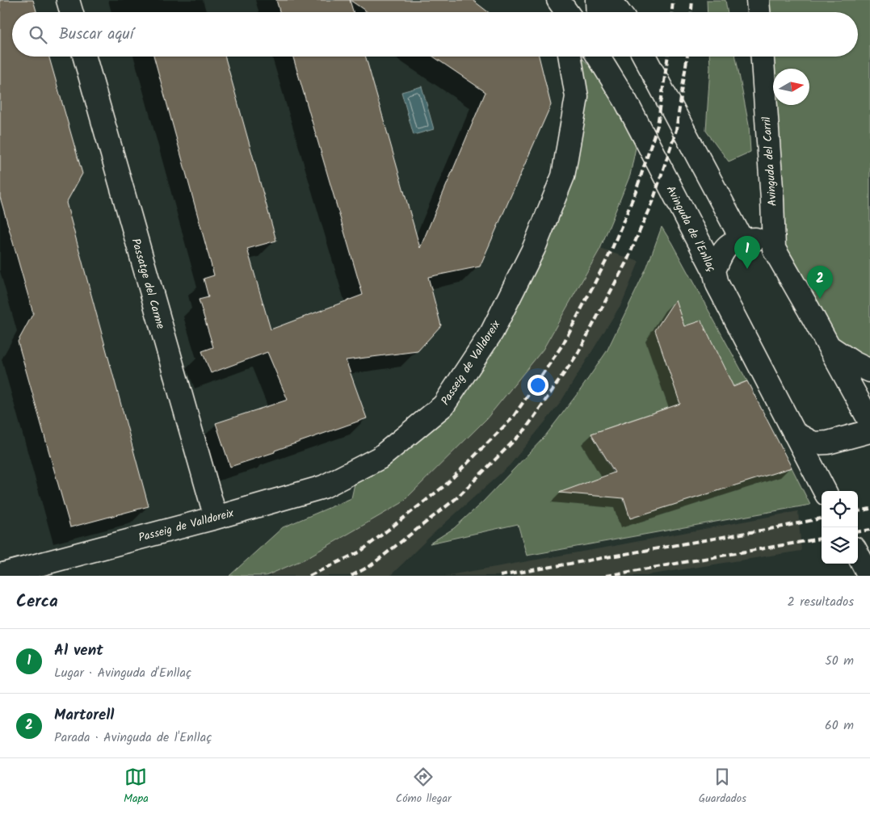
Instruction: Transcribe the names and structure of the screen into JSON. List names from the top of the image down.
{
  "streets": {
    "street": [
      "Avinguda del Carril",
      "Avinguda de l'Enllaç",
      "Passatge del Carme",
      "Passeig de Valldoreix"
    ]
  },
  "crossings": [
    ["Passatge del Carme", "Passeig de Valldoreix"]
  ],
  "north": "right",
  "page": {
    "search": "Buscar aquí",
    "pins": ["1", "2"],
    "heading": ["Cerca", "2 resultados"],
    "list": [
      {
        "mark": "1",
        "name": "Al vent",
        "note": "Lugar · Avinguda d'Enllaç",
        "value": "50 m"
      },
      {
        "mark": "2",
        "name": "Martorell",
        "note": "Parada · Avinguda de l'Enllaç",
        "value": "60 m"
      }
    ],
    "nav": ["Mapa", "Cómo llegar", "Guardados"]
  }
}
